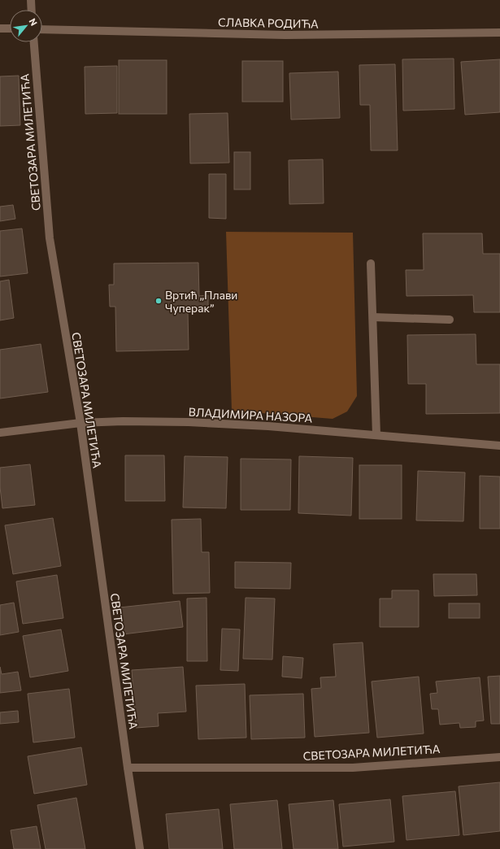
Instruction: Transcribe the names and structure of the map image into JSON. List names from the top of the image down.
{
  "streets": {
    "street": ["СЛАВКА РОДИЋА", "СВЕТОЗАРА МИЛЕТИЋА", "ВЛАДИМИРА НАЗОРА"]
  },
  "crossings": [
    ["СВЕТОЗАРА МИЛЕТИЋА", "ВЛАДИМИРА НАЗОРА"]
  ],
  "places": ["Вртић „Плави Чуперак”"],
  "north": "top right"
}
